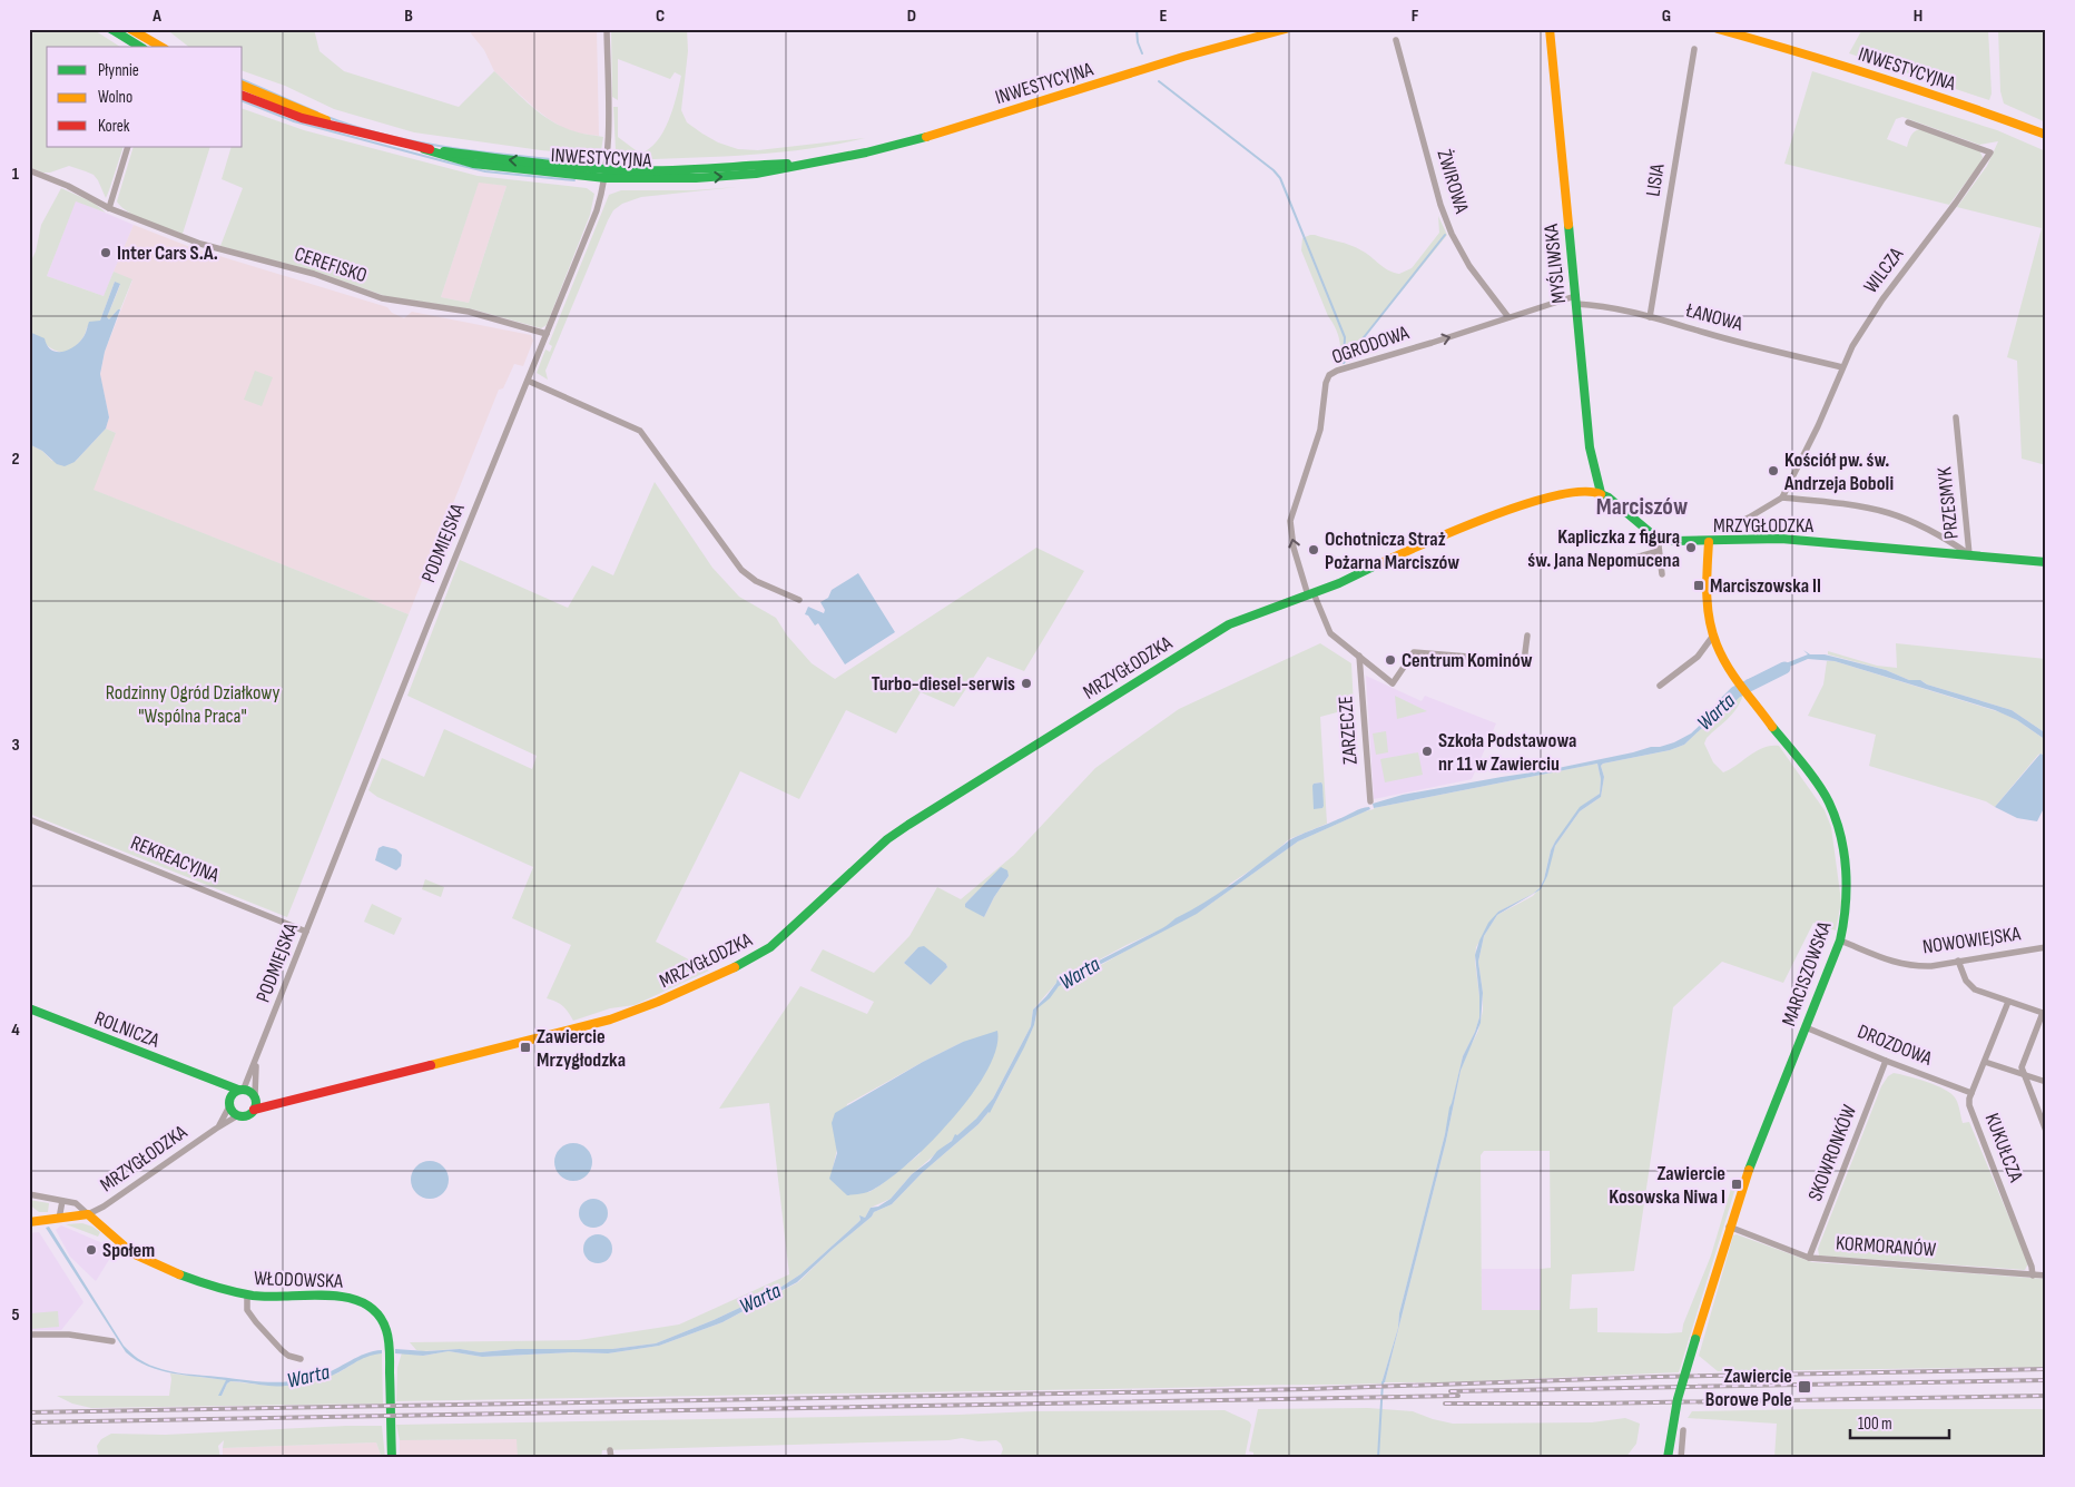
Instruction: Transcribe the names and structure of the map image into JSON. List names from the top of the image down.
{
  "streets": {
    "street": [
      "INWESTYCYJNA",
      "LISIA",
      "ŻWIROWA",
      "MYŚLIWSKA",
      "CEREFISKO",
      "WILCZA",
      "ŁANOWA",
      "OGRODOWA",
      "PRZESMYK",
      "MRZYGŁODZKA",
      "PODMIEJSKA",
      "ZARZECZE",
      "REKREACYJNA",
      "NOWOWIEJSKA",
      "MARCISZOWSKA",
      "ROLNICZA",
      "DROZDOWA",
      "KUKUŁCZA",
      "SKOWRONKÓW",
      "KORMORANÓW",
      "WŁODOWSKA"
    ]
  },
  "crossings": [
    ["INWESTYCYJNA", "PODMIEJSKA"],
    ["LISIA", "ŁANOWA"],
    ["ŻWIROWA", "OGRODOWA"],
    ["MYŚLIWSKA", "ŁANOWA"],
    ["MYŚLIWSKA", "OGRODOWA"],
    ["MYŚLIWSKA", "MRZYGŁODZKA"],
    ["CEREFISKO", "PODMIEJSKA"],
    ["WILCZA", "ŁANOWA"],
    ["WILCZA", "PRZESMYK"],
    ["ŁANOWA", "OGRODOWA"],
    ["OGRODOWA", "MRZYGŁODZKA"],
    ["PRZESMYK", "MRZYGŁODZKA"],
    ["MRZYGŁODZKA", "PODMIEJSKA"],
    ["MRZYGŁODZKA", "MARCISZOWSKA"],
    ["MRZYGŁODZKA", "ROLNICZA"],
    ["MRZYGŁODZKA", "WŁODOWSKA"],
    ["PODMIEJSKA", "REKREACYJNA"],
    ["PODMIEJSKA", "ROLNICZA"],
    ["NOWOWIEJSKA", "MARCISZOWSKA"],
    ["MARCISZOWSKA", "DROZDOWA"],
    ["MARCISZOWSKA", "KORMORANÓW"],
    ["DROZDOWA", "KUKUŁCZA"],
    ["DROZDOWA", "SKOWRONKÓW"],
    ["KUKUŁCZA", "KORMORANÓW"],
    ["SKOWRONKÓW", "KORMORANÓW"]
  ],
  "one_way": ["OGRODOWA"],
  "districts": ["Marciszów"],
  "water": ["Warta"],
  "parks": ["Rodzinny Ogród Działkowy \"Wspólna Praca\""],
  "places": {
    "other": [
      "Inter Cars S.A.",
      "Kościół pw. św. Andrzeja Boboli",
      "Kapliczka z figurą św. Jana Nepomucena",
      "Ochotnicza Straż Pożarna Marciszów",
      "Centrum Kominów",
      "Turbo-diesel-serwis",
      "Szkoła Podstawowa nr 11 w Zawierciu",
      "Społem"
    ],
    "transit": [
      "Marciszowska II",
      "Zawiercie Mrzygłodzka",
      "Zawiercie Kosowska Niwa I",
      "Zawiercie Borowe Pole"
    ]
  },
  "legend": ["Płynnie", "Wolno", "Korek"],
  "scale_bar": "100 m",
  "grid": {
    "columns": [
      "A",
      "B",
      "C",
      "D",
      "E",
      "F",
      "G",
      "H"
    ],
    "rows": [
      "1",
      "2",
      "3",
      "4",
      "5"
    ]
  }
}
